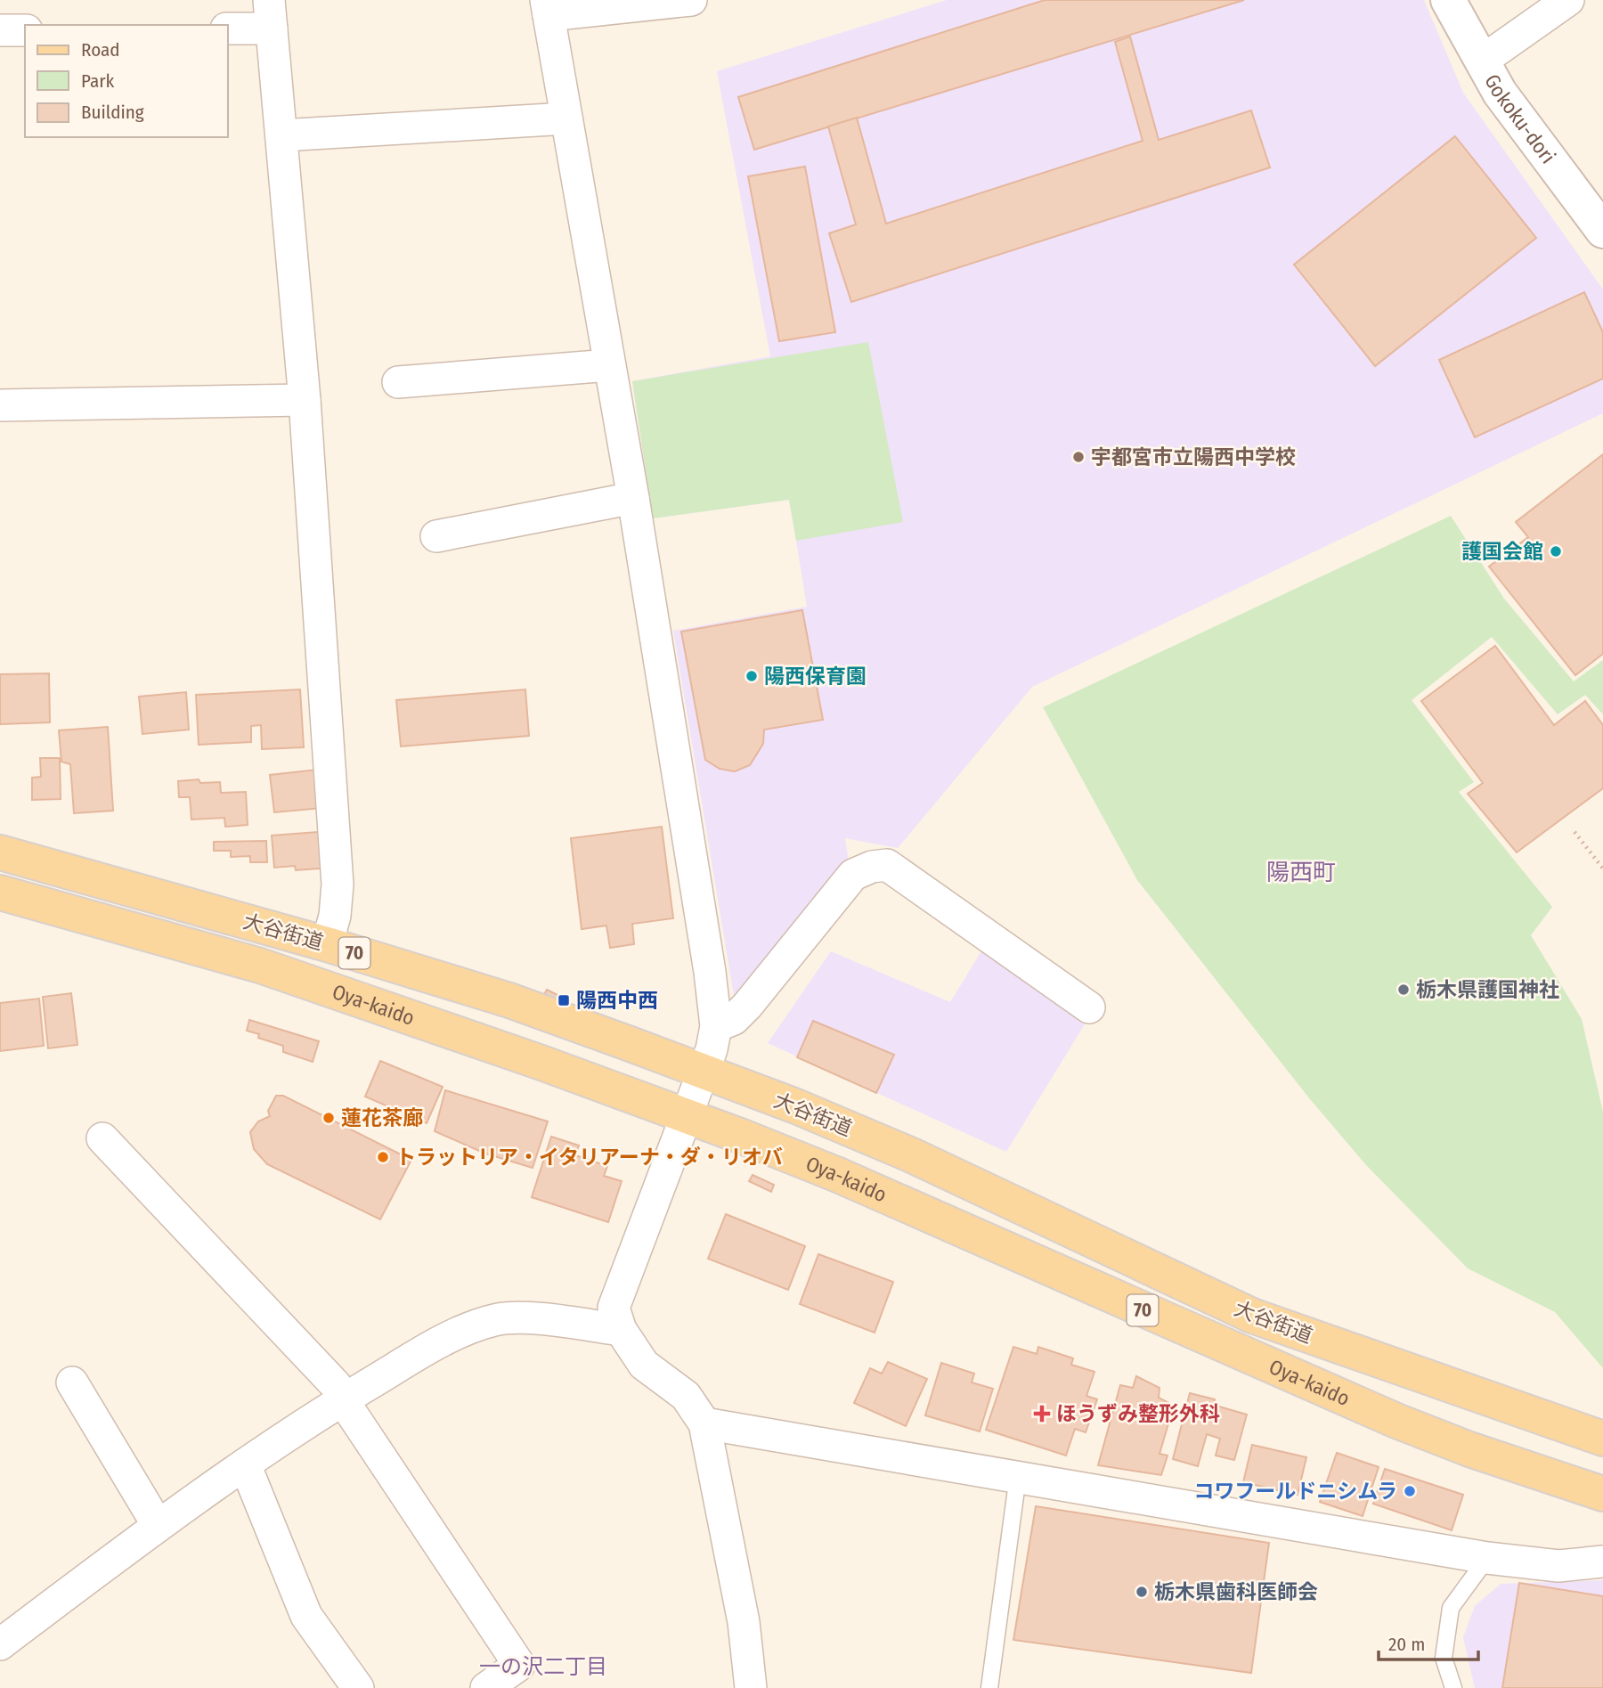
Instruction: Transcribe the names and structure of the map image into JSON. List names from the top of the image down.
{
  "streets": {
    "main road": ["大谷街道", "70", "Oya-kaido"],
    "street": ["Gokoku-dori"]
  },
  "districts": ["陽西町", "一の沢二丁目"],
  "places": {
    "other": [
      "宇都宮市立陽西中学校",
      "護国会館",
      "陽西保育園",
      "栃木県護国神社",
      "蓮花茶廊",
      "トラットリア・イタリアーナ・ダ・リオバ",
      "コワフールドニシムラ",
      "栃木県歯科医師会"
    ],
    "transit": ["陽西中西"],
    "health": ["ほうずみ整形外科"]
  },
  "legend": ["Road", "Park", "Building"],
  "scale_bar": "20 m"
}
